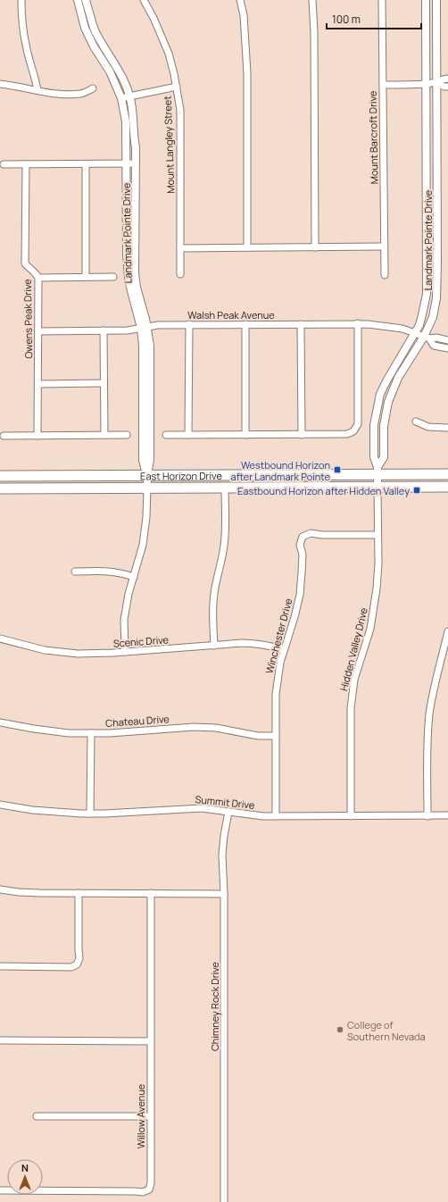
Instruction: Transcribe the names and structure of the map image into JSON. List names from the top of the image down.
{
  "streets": {
    "main road": ["East Horizon Drive"],
    "street": [
      "Mount Barcroft Drive",
      "Mount Langley Street",
      "Landmark Pointe Drive",
      "Walsh Peak Avenue",
      "Owens Peak Drive",
      "Winchester Drive",
      "Scenic Drive",
      "Hidden Valley Drive",
      "Chateau Drive",
      "Summit Drive",
      "Chimney Rock Drive",
      "Willow Avenue"
    ]
  },
  "crossings": [
    ["Landmark Pointe Drive", "Walsh Peak Avenue"],
    ["Landmark Pointe Drive", "East Horizon Drive"],
    ["Landmark Pointe Drive", "Hidden Valley Drive"],
    ["Walsh Peak Avenue", "Owens Peak Drive"],
    ["East Horizon Drive", "Hidden Valley Drive"],
    ["Winchester Drive", "Scenic Drive"],
    ["Winchester Drive", "Hidden Valley Drive"],
    ["Winchester Drive", "Chateau Drive"],
    ["Winchester Drive", "Summit Drive"],
    ["Hidden Valley Drive", "Summit Drive"],
    ["Summit Drive", "Chimney Rock Drive"]
  ],
  "places": {
    "transit": ["Westbound Horizon after Landmark Pointe", "Eastbound Horizon after Hidden Valley"],
    "other": ["College of Southern Nevada"]
  },
  "scale_bar": "100 m",
  "north": "top"
}
